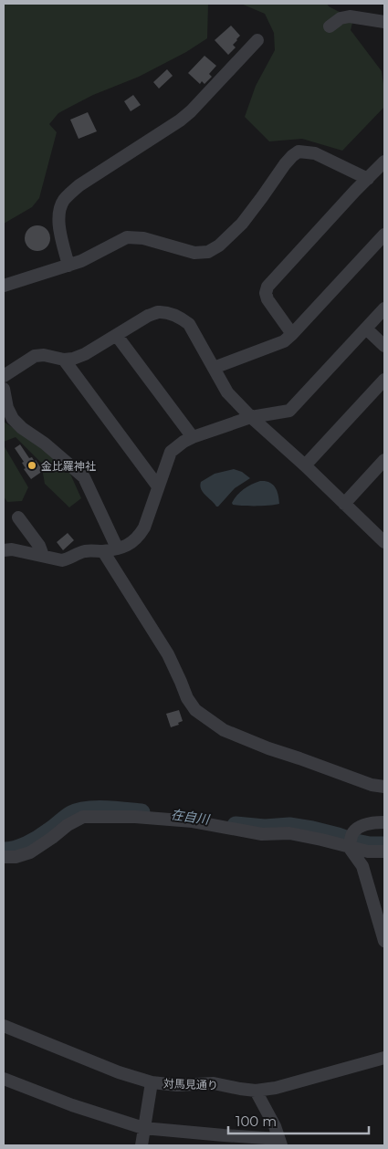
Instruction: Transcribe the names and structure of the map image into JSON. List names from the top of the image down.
{
  "streets": {
    "street": ["対馬見通り"]
  },
  "water": ["在自川"],
  "places": ["金比羅神社"],
  "scale_bar": "100 m"
}
